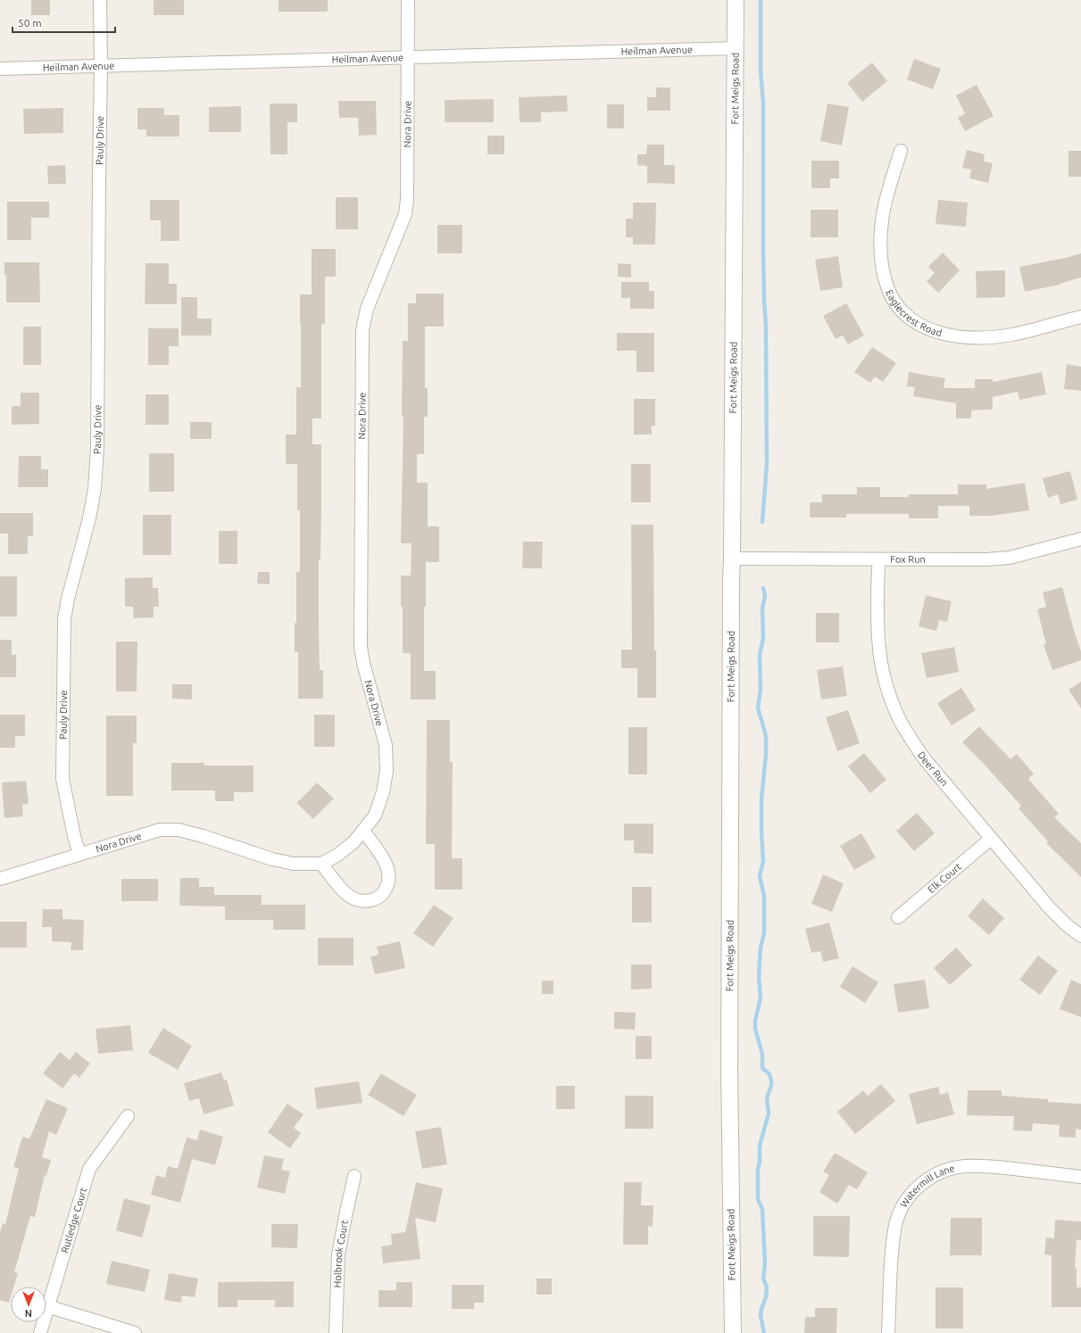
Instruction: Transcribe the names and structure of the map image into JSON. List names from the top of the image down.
{
  "streets": {
    "street": [
      "Heilman Avenue",
      "Fort Meigs Road",
      "Nora Drive",
      "Pauly Drive",
      "Eaglecrest Road",
      "Fox Run",
      "Deer Run",
      "Elk Court",
      "Watermill Lane",
      "Rutledge Court",
      "Holbrook Court"
    ]
  },
  "crossings": [
    ["Heilman Avenue", "Fort Meigs Road"],
    ["Heilman Avenue", "Nora Drive"],
    ["Heilman Avenue", "Pauly Drive"],
    ["Fort Meigs Road", "Fox Run"],
    ["Nora Drive", "Pauly Drive"],
    ["Fox Run", "Deer Run"],
    ["Deer Run", "Elk Court"]
  ],
  "scale_bar": "50 m",
  "north": "bottom"
}
